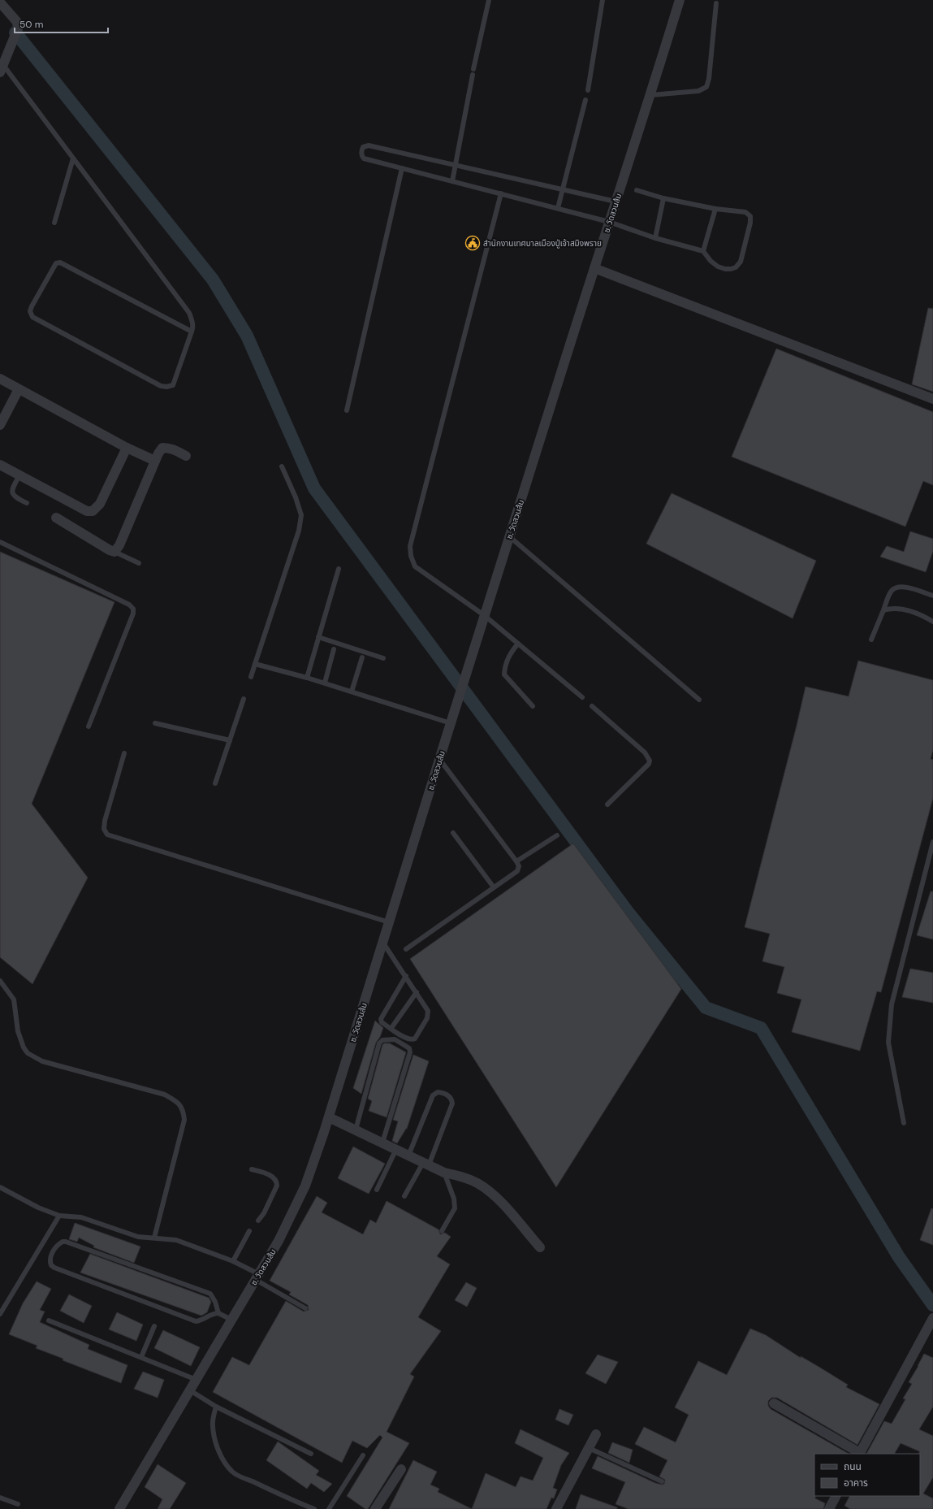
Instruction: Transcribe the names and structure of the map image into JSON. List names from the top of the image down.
{
  "streets": {
    "street": ["ซ. วัดสวนส้ม"]
  },
  "places": {
    "public building": ["สำนักงานเทศบาลเมืองปู่เจ้าสมิงพราย"]
  },
  "legend": ["ถนน", "อาคาร"],
  "scale_bar": "50 m"
}
